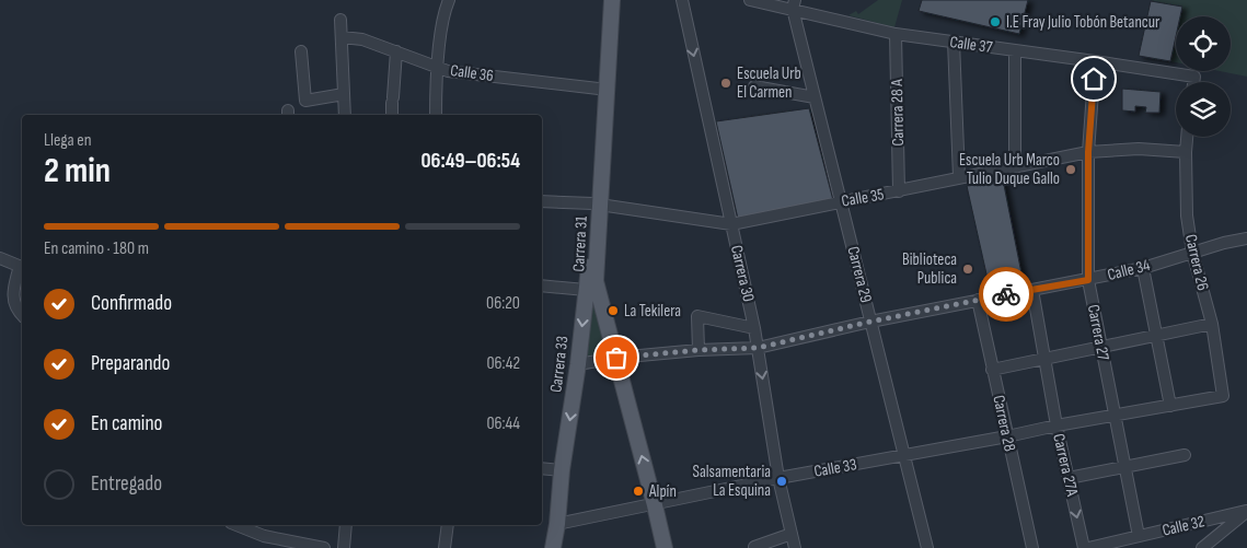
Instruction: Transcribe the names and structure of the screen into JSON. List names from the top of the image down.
{
  "streets": {
    "main road": ["Carrera 31", "Carrera 33"],
    "street": [
      "Calle 37",
      "Calle 36",
      "Carrera 28 A",
      "Calle 35",
      "Carrera 26",
      "Calle 34",
      "Carrera 30",
      "Carrera 29",
      "Carrera 27",
      "Carrera 28",
      "Carrera 27A",
      "Calle 33",
      "Calle 32"
    ]
  },
  "crossings": [
    ["Calle 37", "Carrera 28 A"],
    ["Calle 37", "Carrera 29"],
    ["Calle 37", "Carrera 27"],
    ["Calle 36", "Carrera 31"],
    ["Carrera 28 A", "Calle 35"],
    ["Calle 35", "Carrera 31"],
    ["Calle 35", "Carrera 26"],
    ["Calle 35", "Carrera 30"],
    ["Calle 35", "Carrera 29"],
    ["Calle 35", "Carrera 27"],
    ["Carrera 31", "Calle 34"],
    ["Carrera 31", "Carrera 33"],
    ["Carrera 31", "Calle 33"],
    ["Carrera 26", "Calle 34"],
    ["Carrera 26", "Calle 33"],
    ["Calle 34", "Carrera 30"],
    ["Calle 34", "Carrera 29"],
    ["Calle 34", "Carrera 27"],
    ["Calle 34", "Carrera 33"],
    ["Calle 34", "Carrera 28"],
    ["Calle 34", "Carrera 27A"],
    ["Carrera 30", "Calle 33"],
    ["Carrera 29", "Calle 33"],
    ["Carrera 27", "Calle 33"],
    ["Carrera 27", "Calle 32"],
    ["Carrera 33", "Calle 33"],
    ["Carrera 28", "Calle 33"],
    ["Carrera 27A", "Calle 33"]
  ],
  "one_way": ["Carrera 30", "Carrera 33"],
  "places": [
    "I.E Fray Julio Tobón Betancur",
    "Escuela Urb El Carmen",
    "Escuela Urb Marco Tulio Duque Gallo",
    "Biblioteca Publica",
    "La Tekilera",
    "Salsamentaria La Esquina",
    "Alpín"
  ],
  "page": {
    "heading": ["2 min", "Llega en", "06:49–06:54"],
    "bar": "En camino · 180 m",
    "list": [
      ["Confirmado", "06:20"],
      ["Preparando", "06:42"],
      ["En camino", "06:44"],
      "Entregado"
    ]
  }
}
